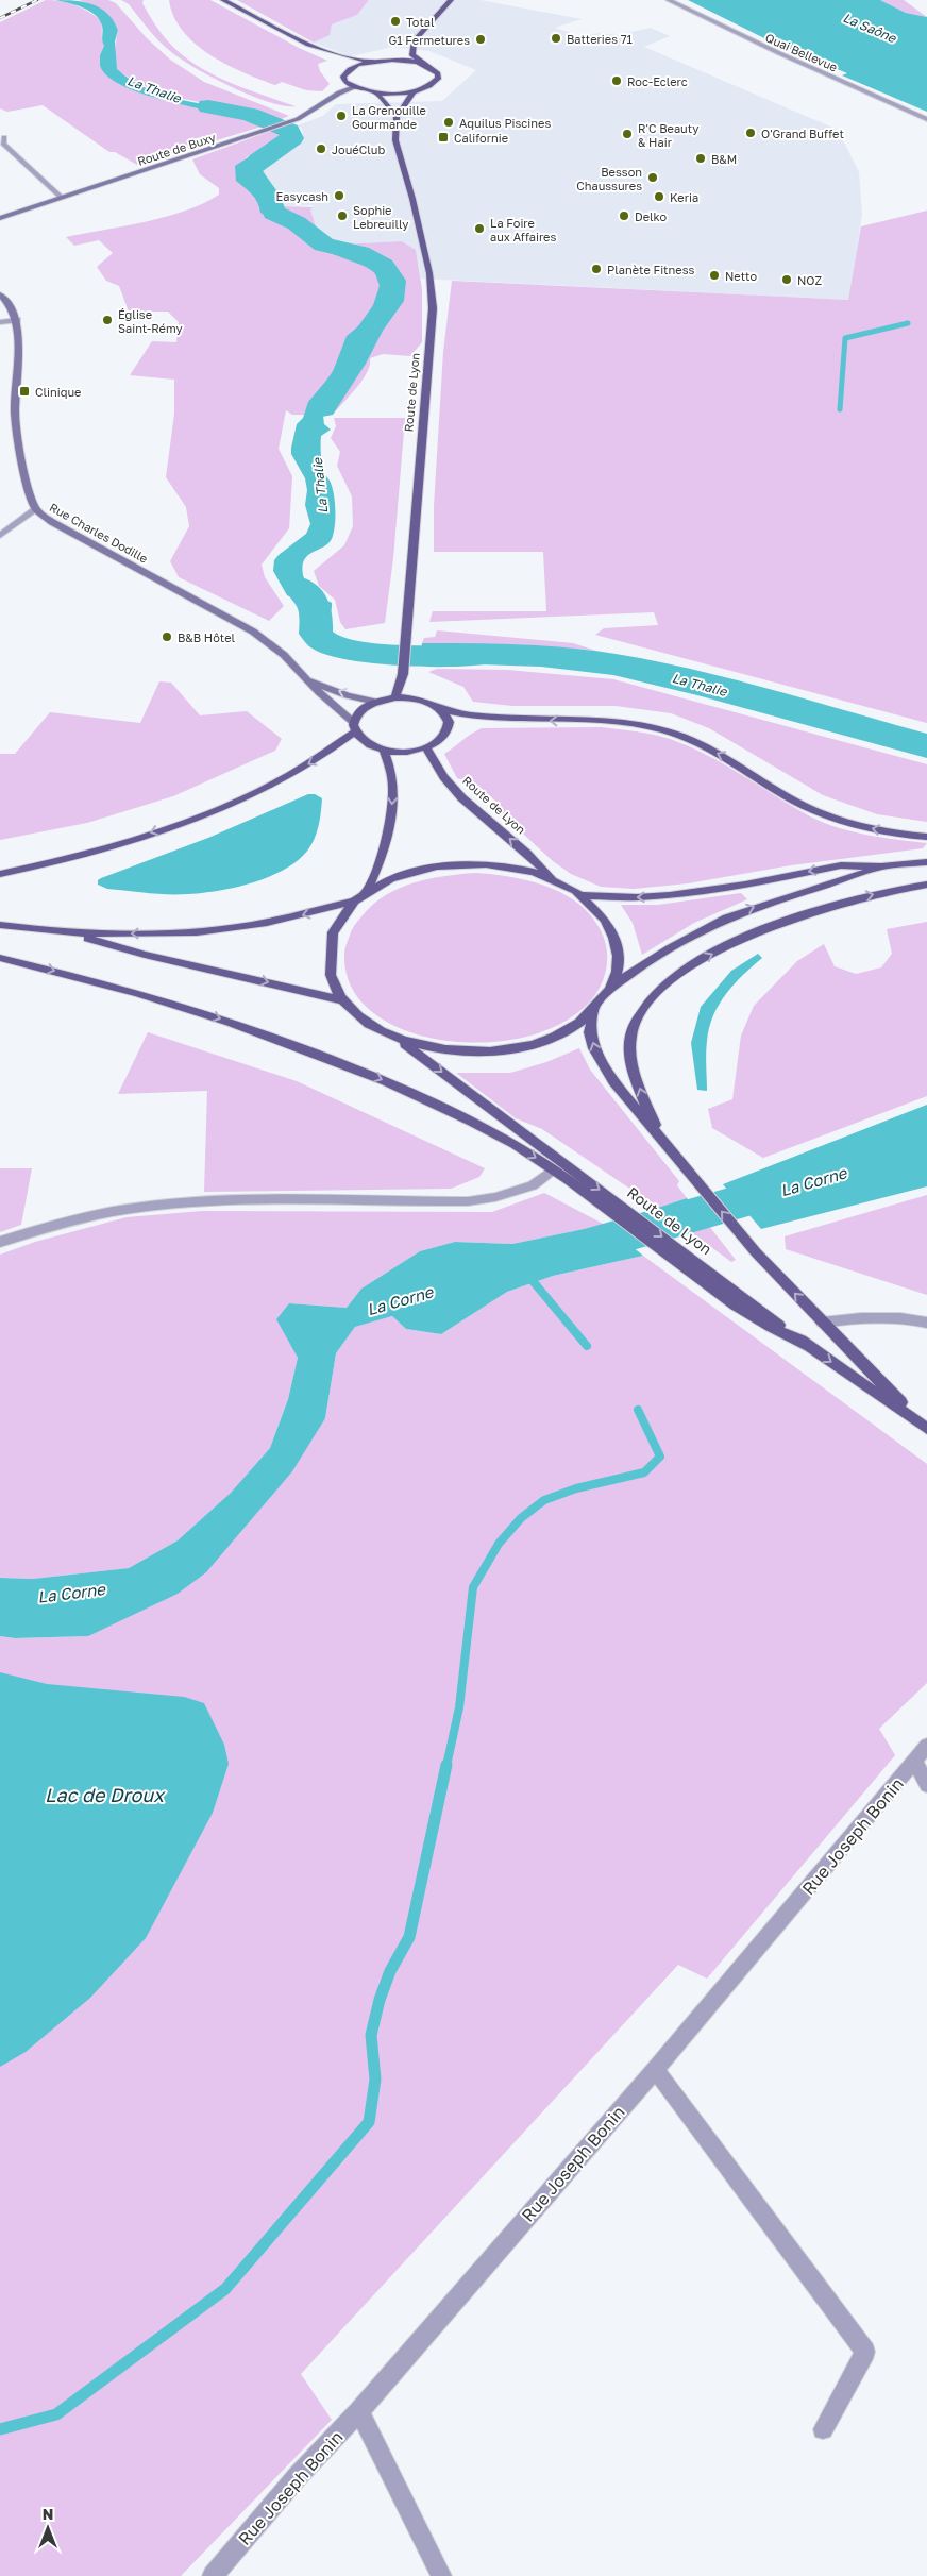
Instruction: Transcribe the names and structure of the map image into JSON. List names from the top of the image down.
{
  "streets": {
    "main road": ["Route de Buxy", "Route de Lyon", "Rue Charles Dodille"],
    "street": ["Quai Bellevue", "Rue Joseph Bonin"]
  },
  "crossings": [
    ["Route de Lyon", "Rue Charles Dodille"]
  ],
  "water": [
    "La Saône",
    "La Thalie",
    "La Corne",
    "Lac de Droux"
  ],
  "places": {
    "other": [
      "Total",
      "Batteries 71",
      "G1 Fermetures",
      "Roc-Eclerc",
      "La Grenouille Gourmande",
      "Aquilus Piscines",
      "O'Grand Buffet",
      "R'C Beauty & Hair",
      "JouéClub",
      "B&M",
      "Besson Chaussures",
      "Easycash",
      "Keria",
      "Sophie Lebreuilly",
      "Delko",
      "La Foire aux Affaires",
      "Planète Fitness",
      "Netto",
      "NOZ",
      "Église Saint-Rémy",
      "B&B Hôtel"
    ],
    "transit": ["Californie", "Clinique"]
  },
  "north": "top"
}
